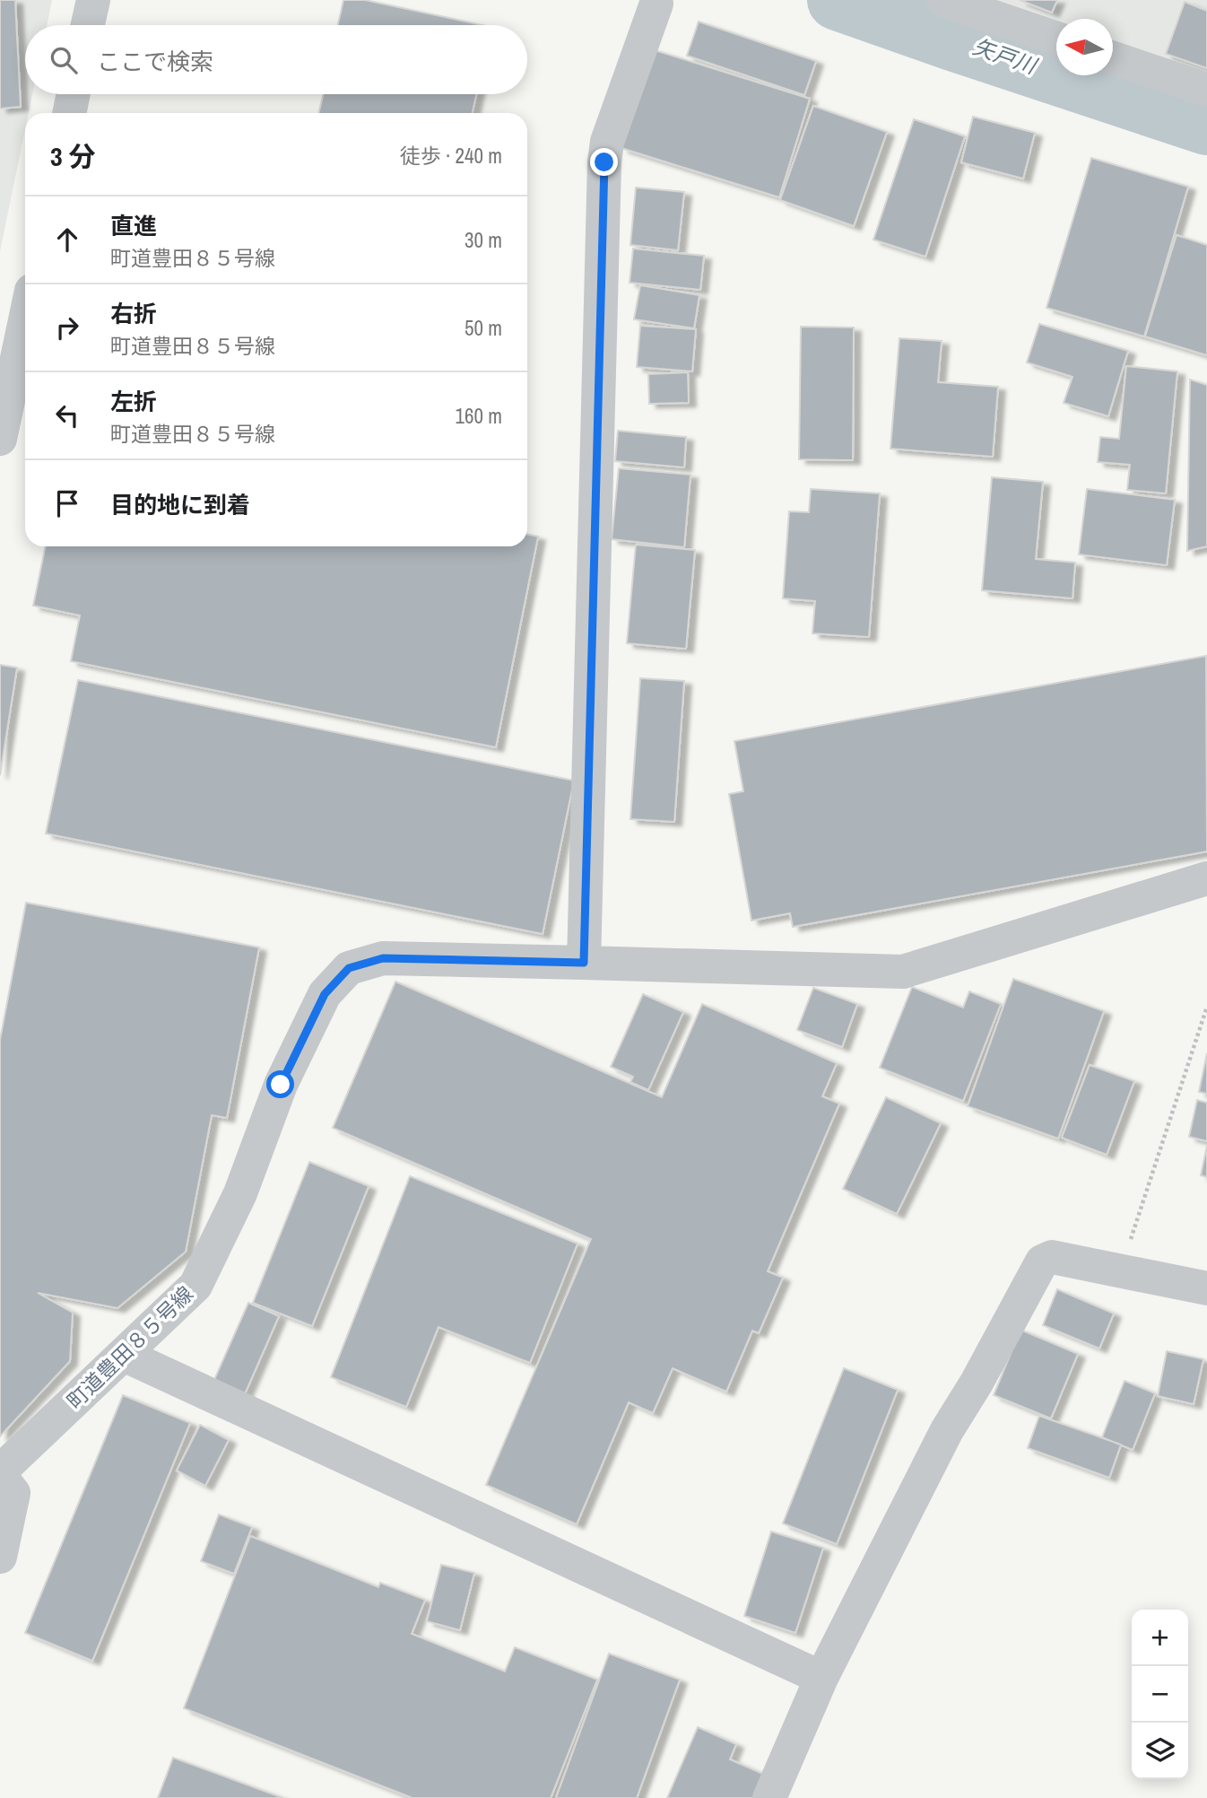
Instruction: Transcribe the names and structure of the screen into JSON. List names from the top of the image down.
{
  "streets": {
    "street": ["町道豊田８５号線"]
  },
  "water": ["矢戸川"],
  "north": "left",
  "page": {
    "search": "ここで検索",
    "heading": ["3 分", "徒歩 · 240 m"],
    "list": [
      ["直進", "町道豊田８５号線", "30 m"],
      ["右折", "町道豊田８５号線", "50 m"],
      ["左折", "町道豊田８５号線", "160 m"],
      "目的地に到着"
    ],
    "map_buttons": ["+", "−"]
  }
}
